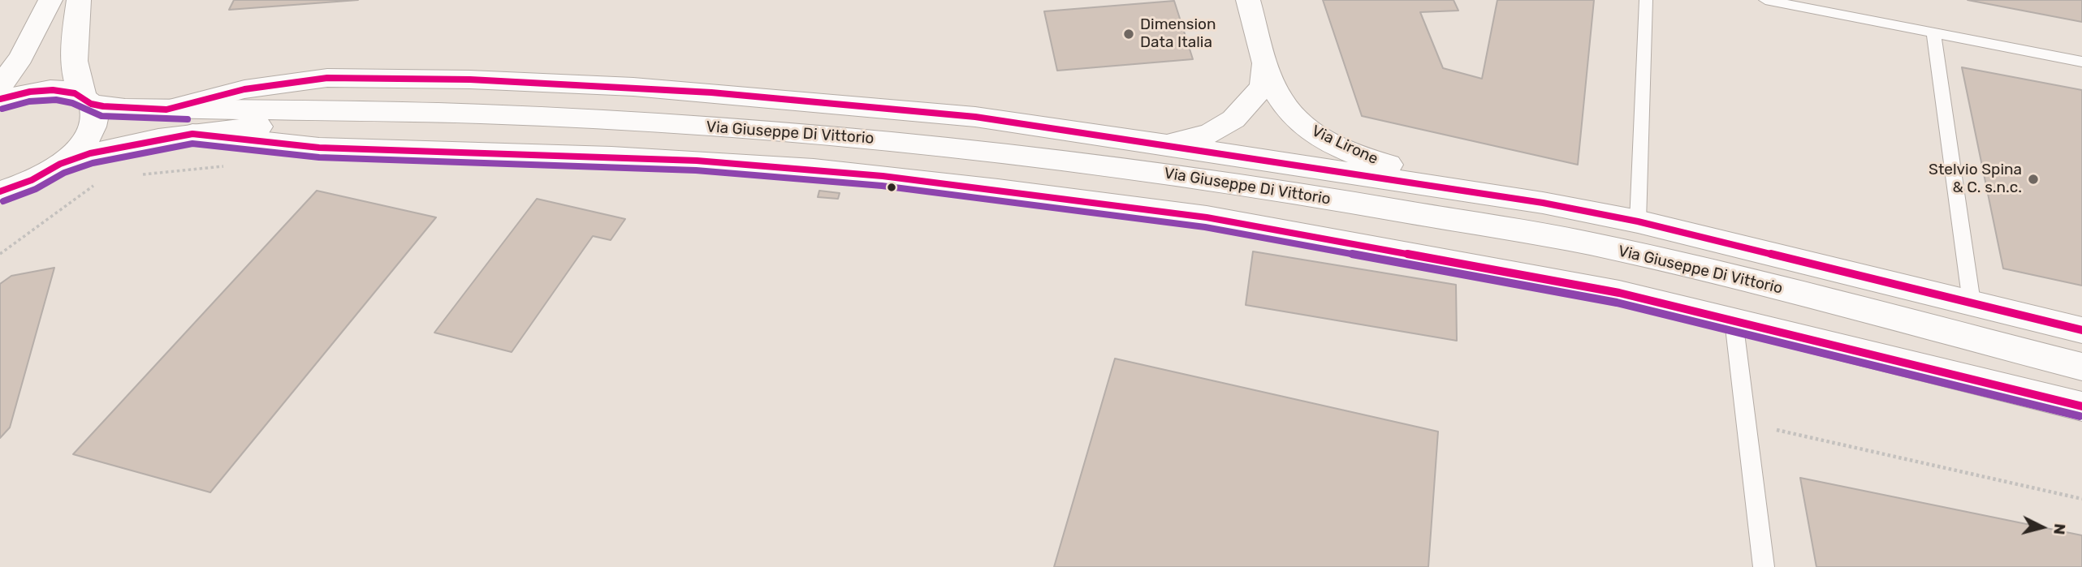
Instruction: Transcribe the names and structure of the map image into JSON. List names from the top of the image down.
{
  "streets": {
    "street": ["Via Giuseppe Di Vittorio", "Via Lirone"]
  },
  "crossings": [
    ["Via Giuseppe Di Vittorio", "Via Lirone"]
  ],
  "places": ["Dimension Data Italia", "Stelvio Spina & C. s.n.c."],
  "north": "right"
}
